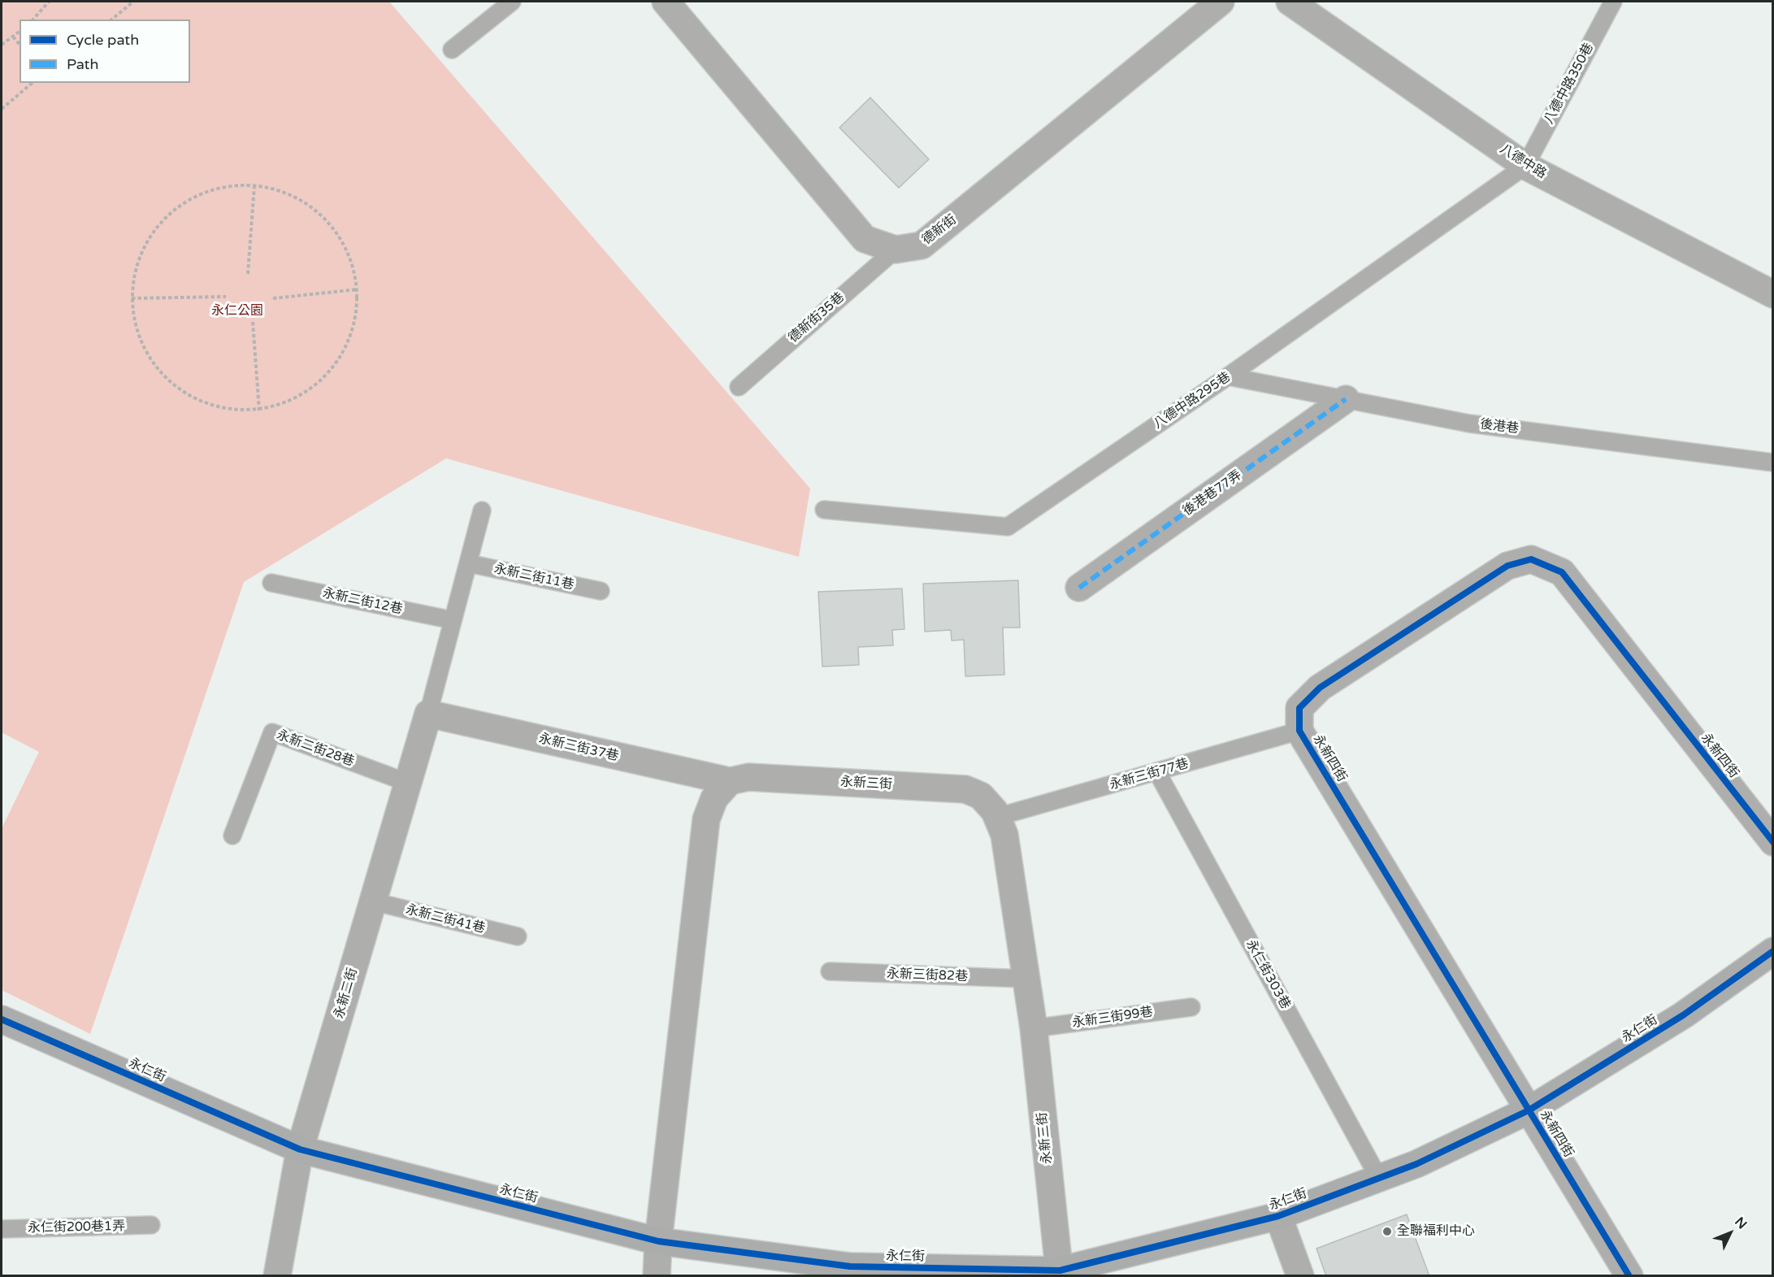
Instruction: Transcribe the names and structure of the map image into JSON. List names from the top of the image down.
{
  "streets": {
    "street": [
      "八德中路",
      "德新街",
      "後港巷77弄",
      "永新三街37巷",
      "永新四街",
      "永新三街",
      "永新二街",
      "永仁街"
    ],
    "lane": [
      "八德中路350巷",
      "德新街35巷",
      "八德中路295巷",
      "後港巷",
      "永新二街11巷",
      "永新二街12巷",
      "永新二街28巷",
      "永新三街77巷",
      "永新二街41巷",
      "永仁街303巷",
      "永新三街82巷",
      "永新三街99巷",
      "永仁街200巷1弄"
    ]
  },
  "crossings": [
    ["八德中路350巷", "八德中路"],
    ["八德中路350巷", "八德中路295巷"],
    ["八德中路", "八德中路295巷"],
    ["德新街", "德新街35巷"],
    ["八德中路295巷", "後港巷"],
    ["後港巷", "後港巷77弄"],
    ["永新三街37巷", "永新三街"],
    ["永新三街37巷", "永新二街"],
    ["永新二街28巷", "永新二街"],
    ["永新四街", "永新三街77巷"],
    ["永新四街", "永仁街"],
    ["永新三街77巷", "永新三街"],
    ["永新三街77巷", "永仁街303巷"],
    ["永新三街", "永新三街82巷"],
    ["永新三街", "永新三街99巷"],
    ["永新三街", "永仁街"],
    ["永新二街41巷", "永新二街"],
    ["永仁街303巷", "永仁街"],
    ["永新二街", "永仁街"]
  ],
  "parks": ["永仁公園"],
  "places": ["全聯福利中心"],
  "legend": ["Cycle path", "Path"],
  "north": "top right"
}
